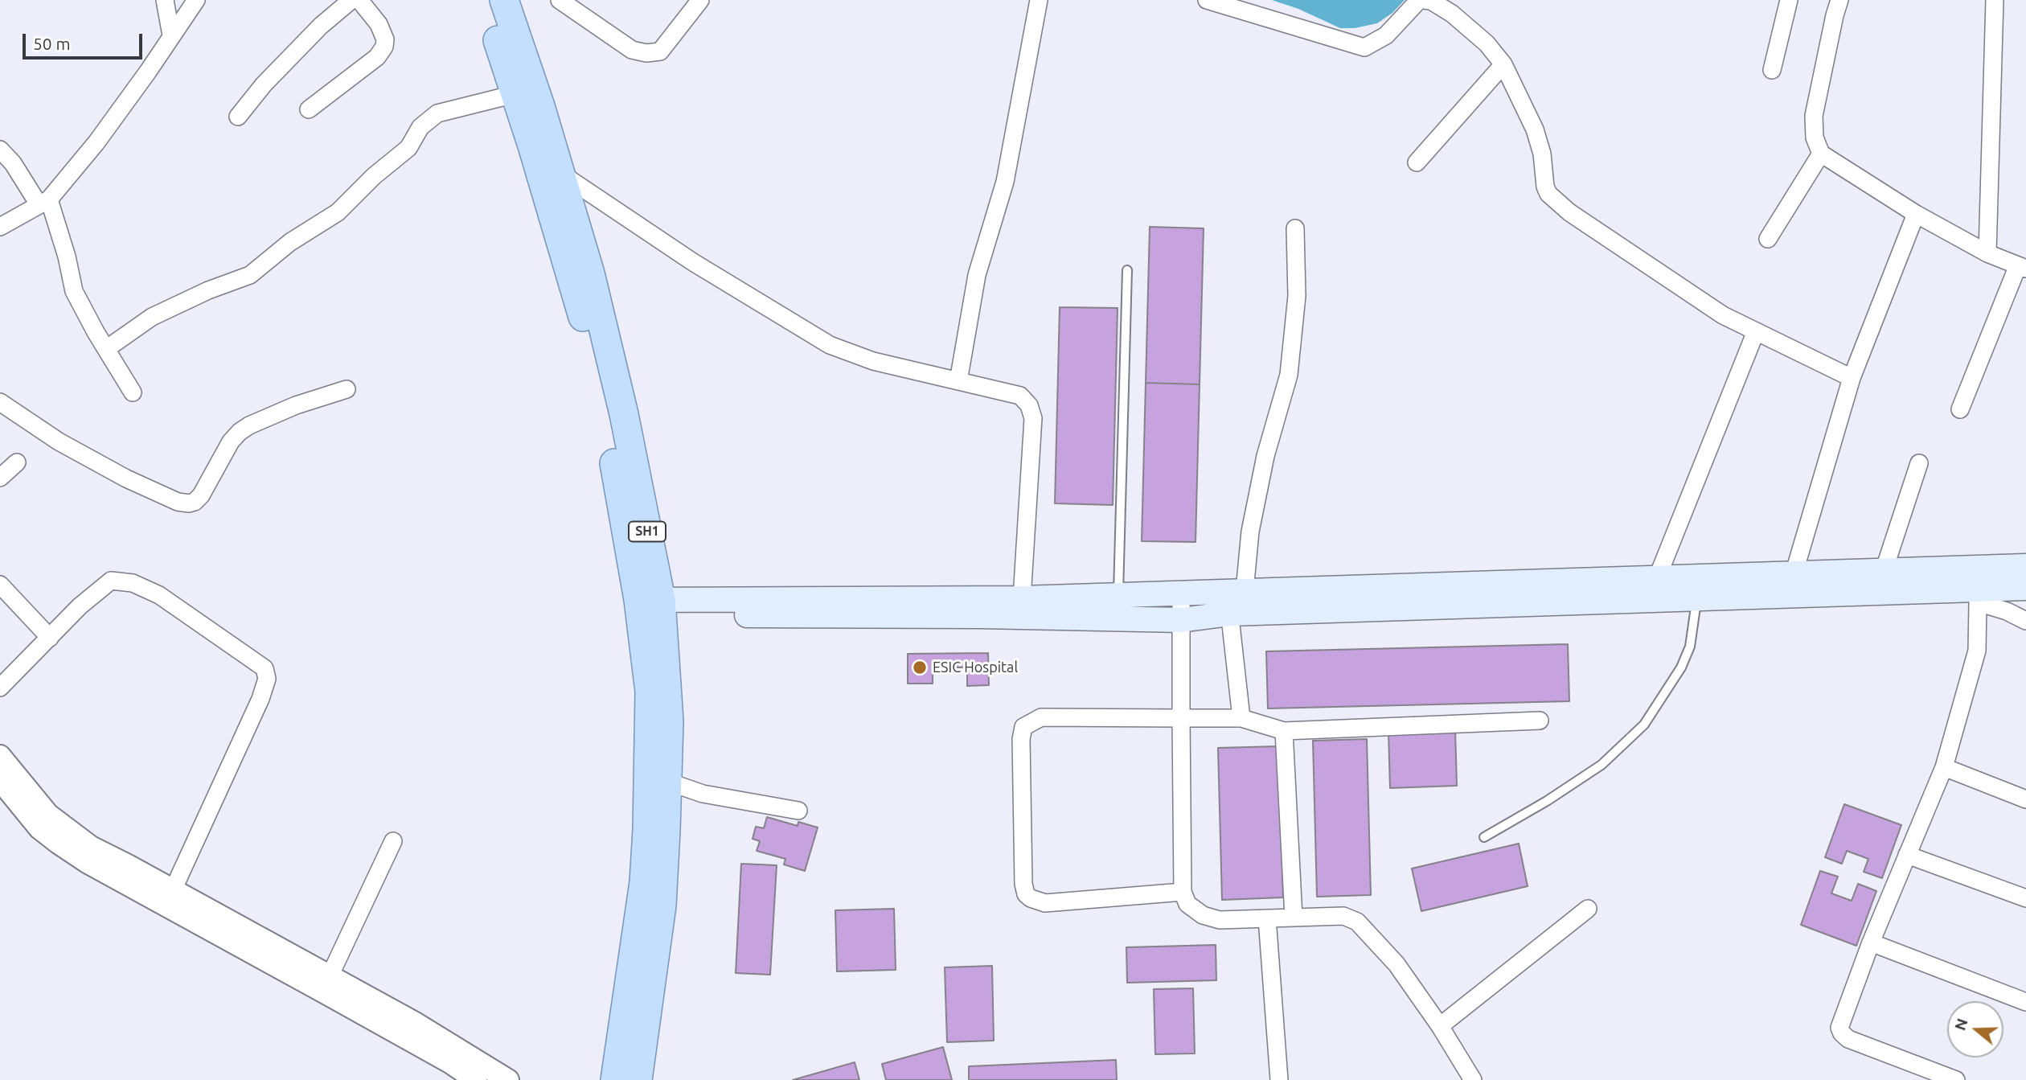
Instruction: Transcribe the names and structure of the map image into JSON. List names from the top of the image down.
{
  "streets": {
    "main road": ["SH1"]
  },
  "places": ["ESIC Hospital"],
  "scale_bar": "50 m",
  "north": "left"
}
